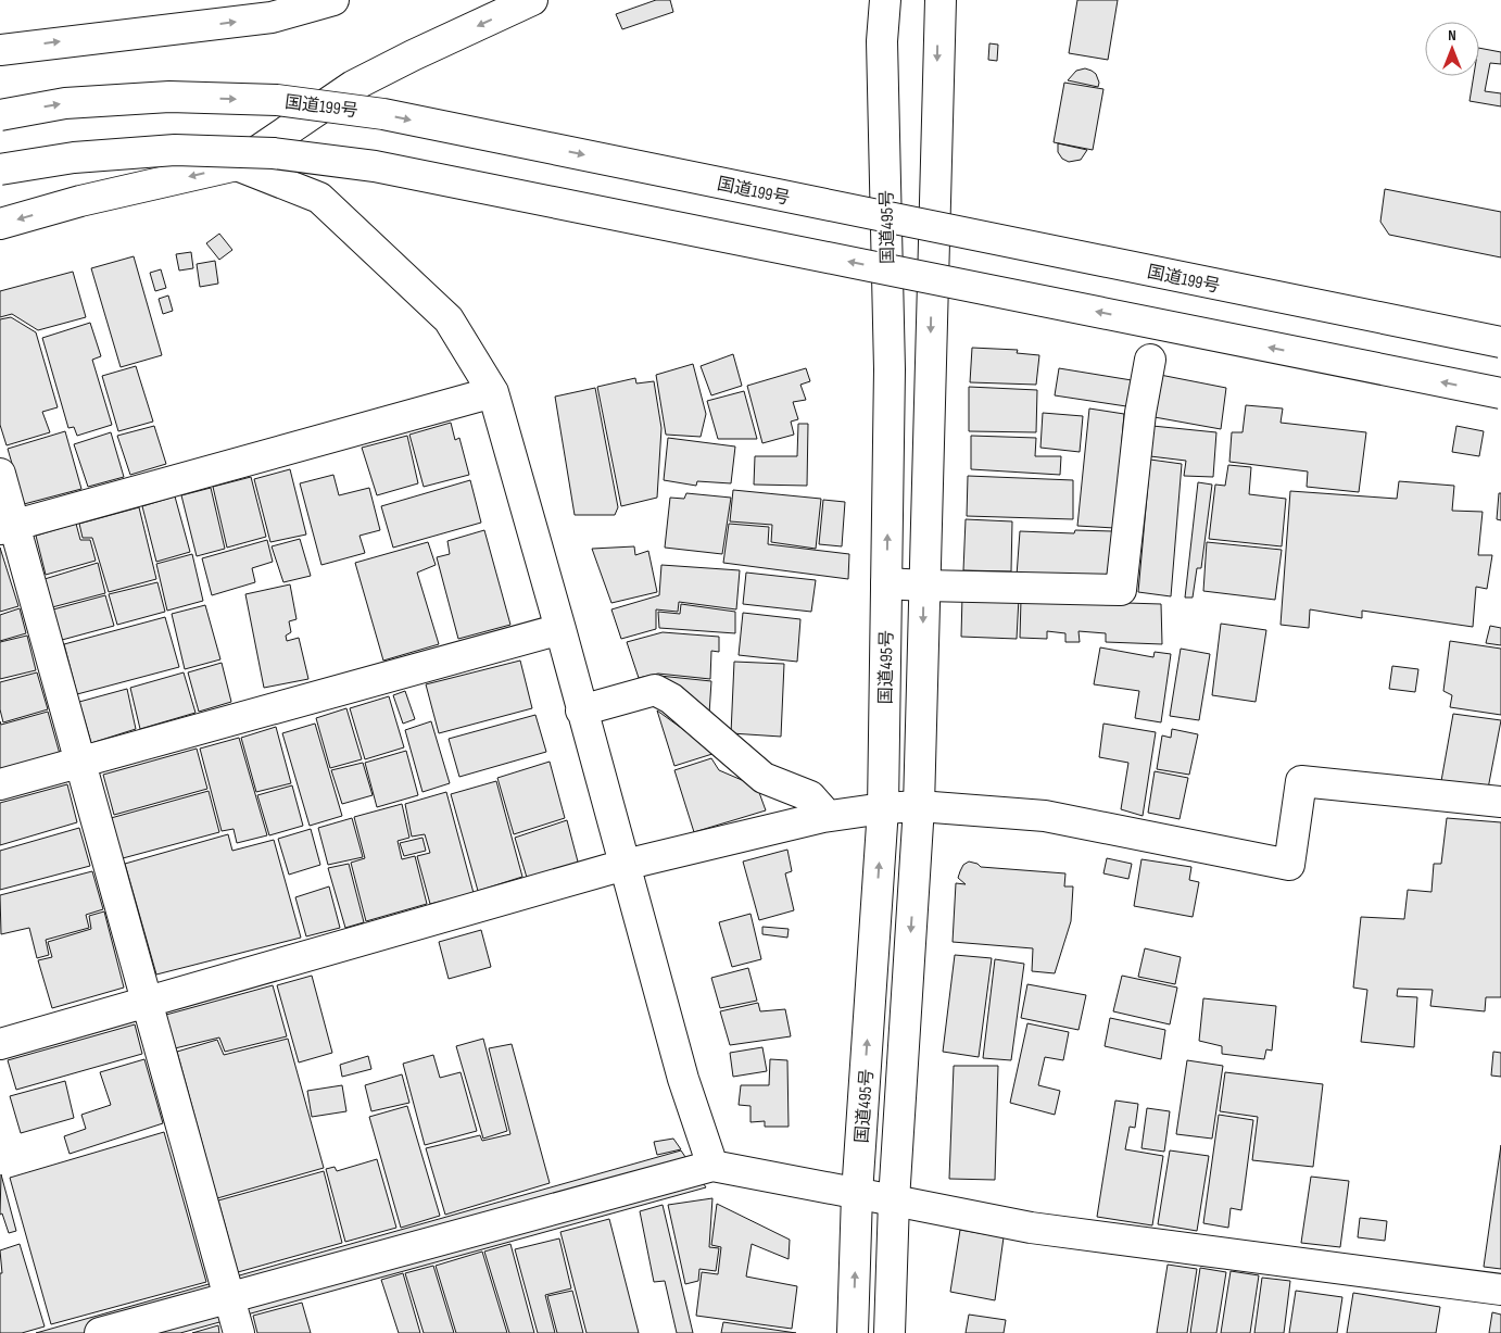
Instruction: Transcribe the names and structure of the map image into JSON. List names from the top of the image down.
{
  "streets": {
    "main road": ["国道199号", "国道495号"]
  },
  "north": "top"
}
